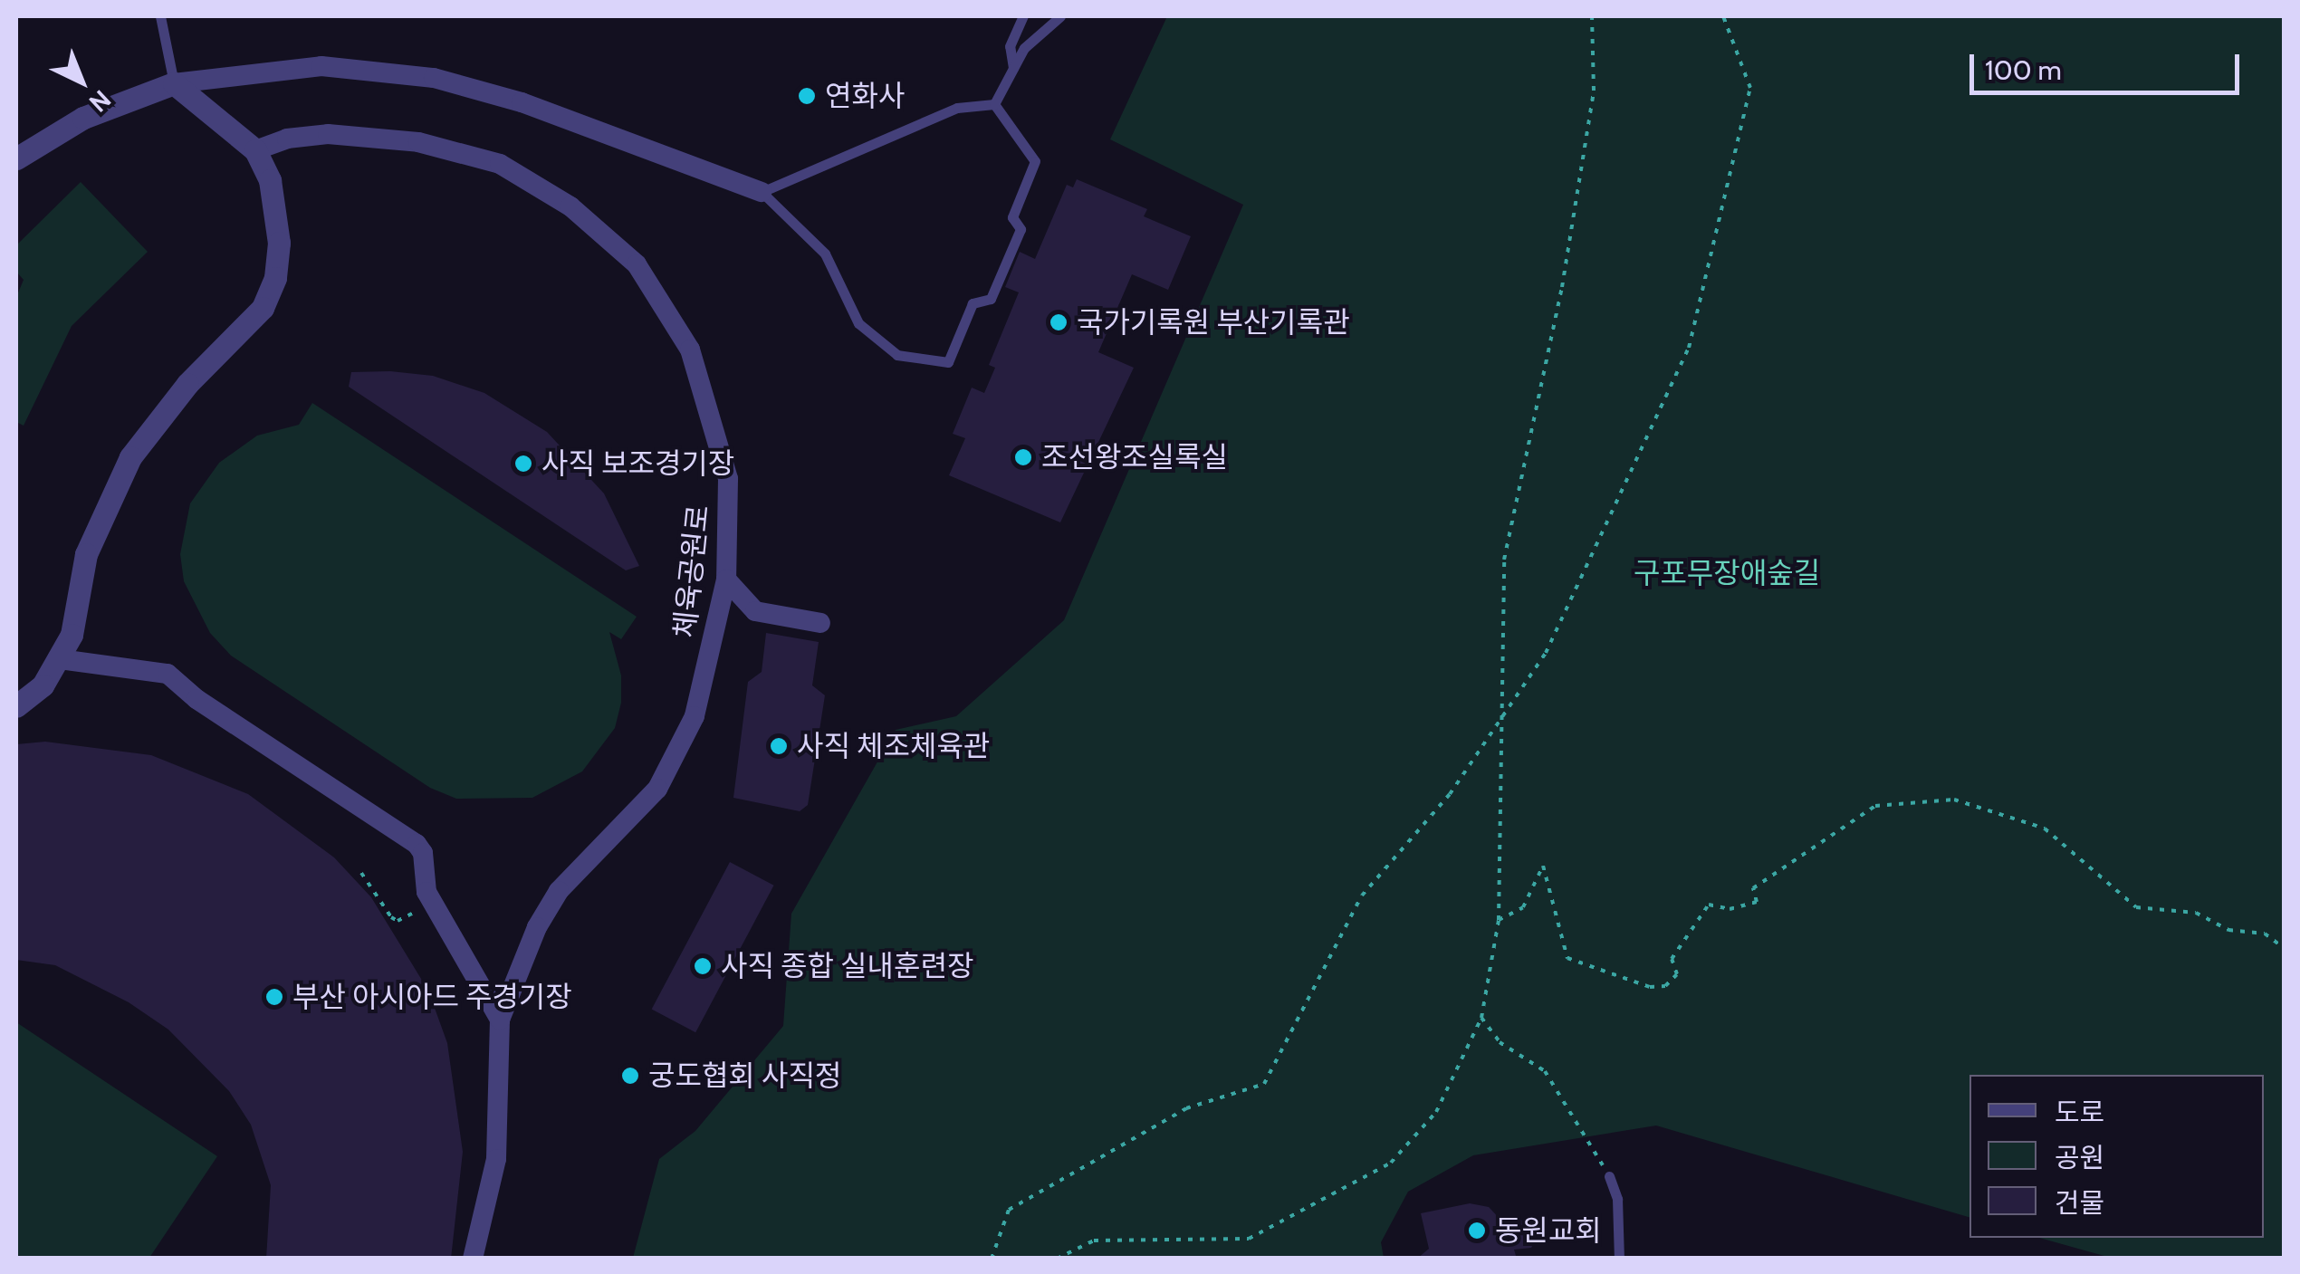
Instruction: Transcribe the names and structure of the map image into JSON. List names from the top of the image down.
{
  "streets": {
    "street": ["체육공원로"]
  },
  "parks": ["구포무장애숲길"],
  "places": [
    "연화사",
    "국가기록원 부산기록관",
    "조선왕조실록실",
    "사직 보조경기장",
    "사직 체조체육관",
    "사직 종합 실내훈련장",
    "부산 아시아드 주경기장",
    "궁도협회 사직정",
    "동원교회"
  ],
  "legend": ["도로", "공원", "건물"],
  "scale_bar": "100 m",
  "north": "bottom right"
}
